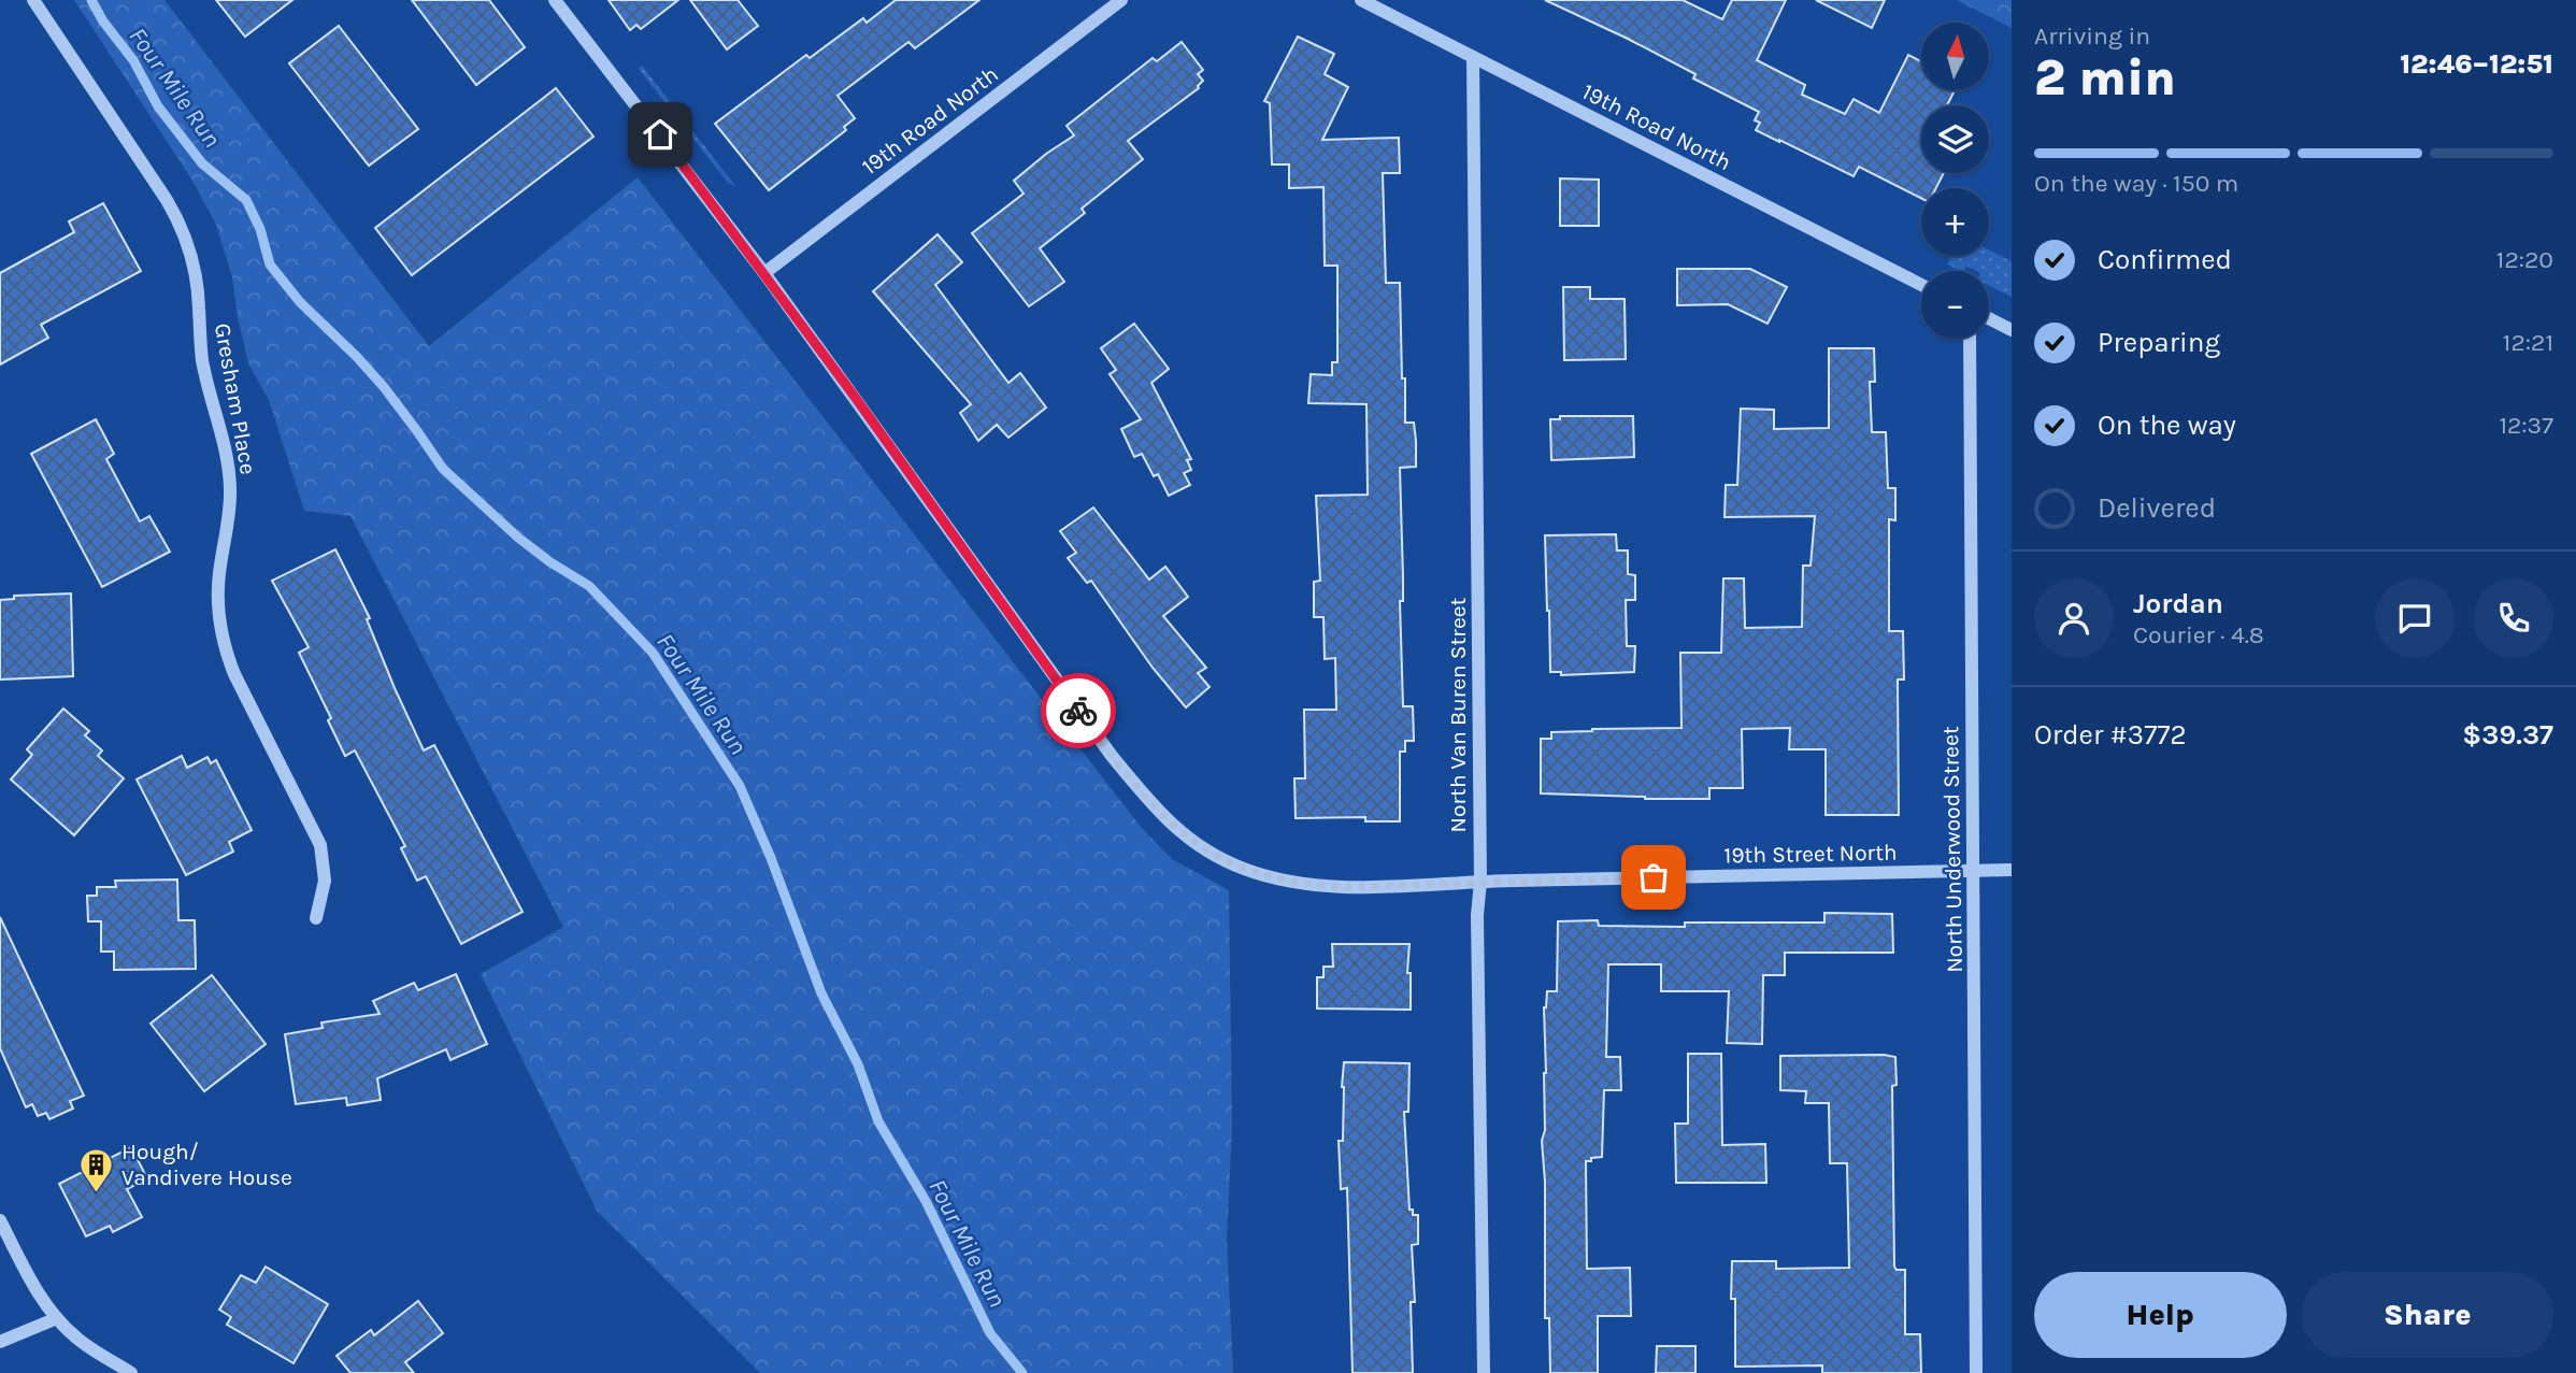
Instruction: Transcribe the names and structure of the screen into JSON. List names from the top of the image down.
{
  "streets": {
    "street": [
      "19th Road North",
      "Gresham Place",
      "North Van Buren Street",
      "North Underwood Street",
      "19th Street North"
    ]
  },
  "crossings": [
    ["19th Road North", "North Van Buren Street"],
    ["19th Road North", "19th Street North"],
    ["North Van Buren Street", "19th Street North"],
    ["North Underwood Street", "19th Street North"]
  ],
  "water": ["Four Mile Run"],
  "places": {
    "building": ["Hough/ Vandivere House"]
  },
  "north": "top",
  "page": {
    "heading": ["2 min", "Arriving in", "12:46–12:51"],
    "panel": [
      "Jordan",
      "Courier · 4.8",
      "Order #3772",
      "$39.37"
    ],
    "map_buttons": ["+", "−"],
    "bar": "On the way · 150 m",
    "list": [
      ["Confirmed", "12:20"],
      ["Preparing", "12:21"],
      ["On the way", "12:37"],
      "Delivered"
    ],
    "buttons": ["Help", "Share"]
  }
}
